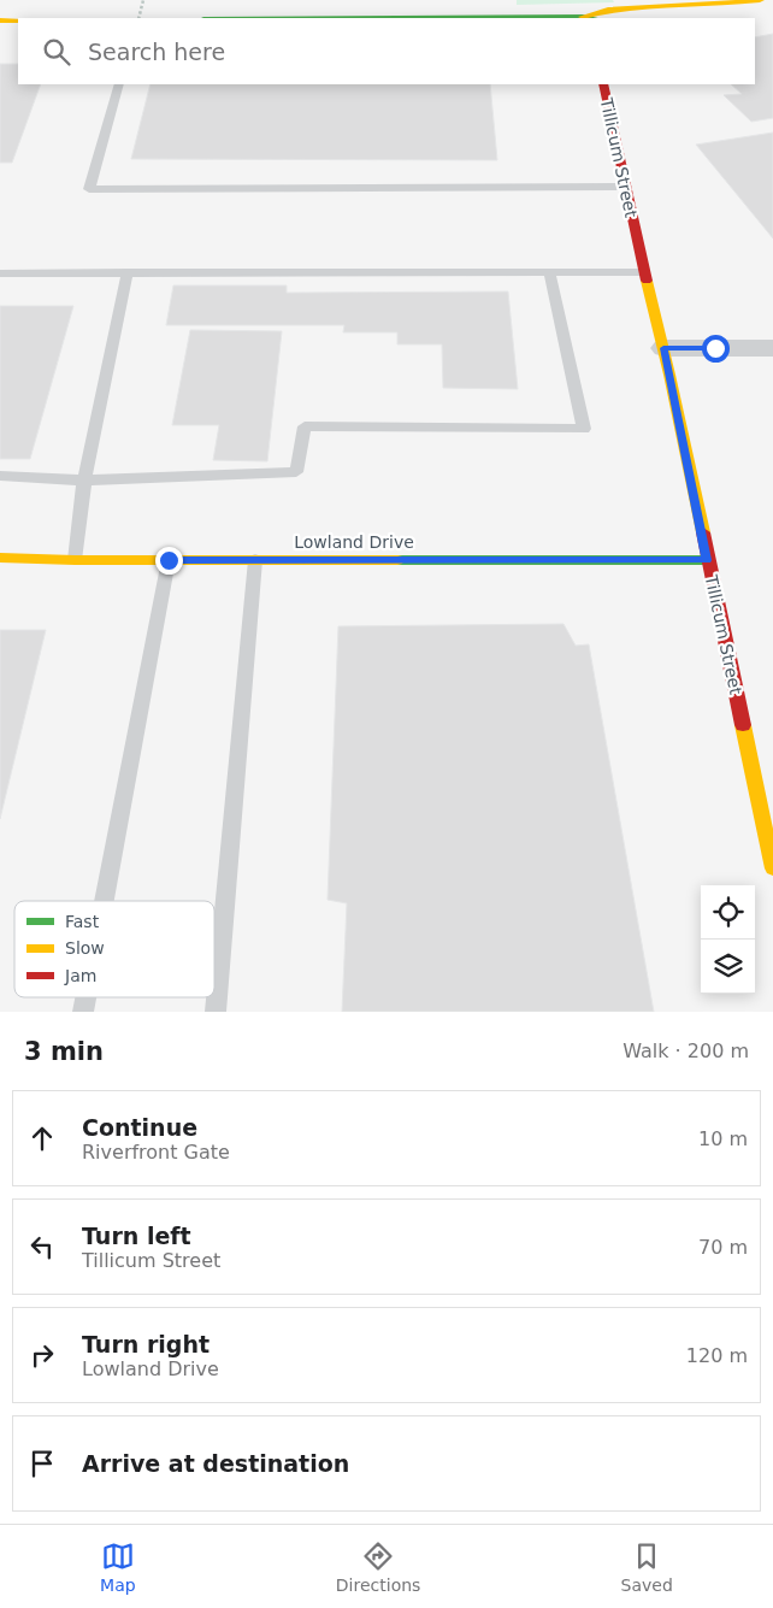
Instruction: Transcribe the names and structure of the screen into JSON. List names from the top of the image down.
{
  "streets": {
    "street": ["Tillicum Street", "Lowland Drive"]
  },
  "crossings": [
    ["Tillicum Street", "Lowland Drive"]
  ],
  "legend": ["Fast", "Slow", "Jam"],
  "page": {
    "search": "Search here",
    "heading": ["3 min", "Walk · 200 m"],
    "list": [
      ["Continue", "Riverfront Gate", "10 m"],
      ["Turn left", "Tillicum Street", "70 m"],
      ["Turn right", "Lowland Drive", "120 m"],
      "Arrive at destination"
    ],
    "nav": ["Map", "Directions", "Saved"]
  }
}
